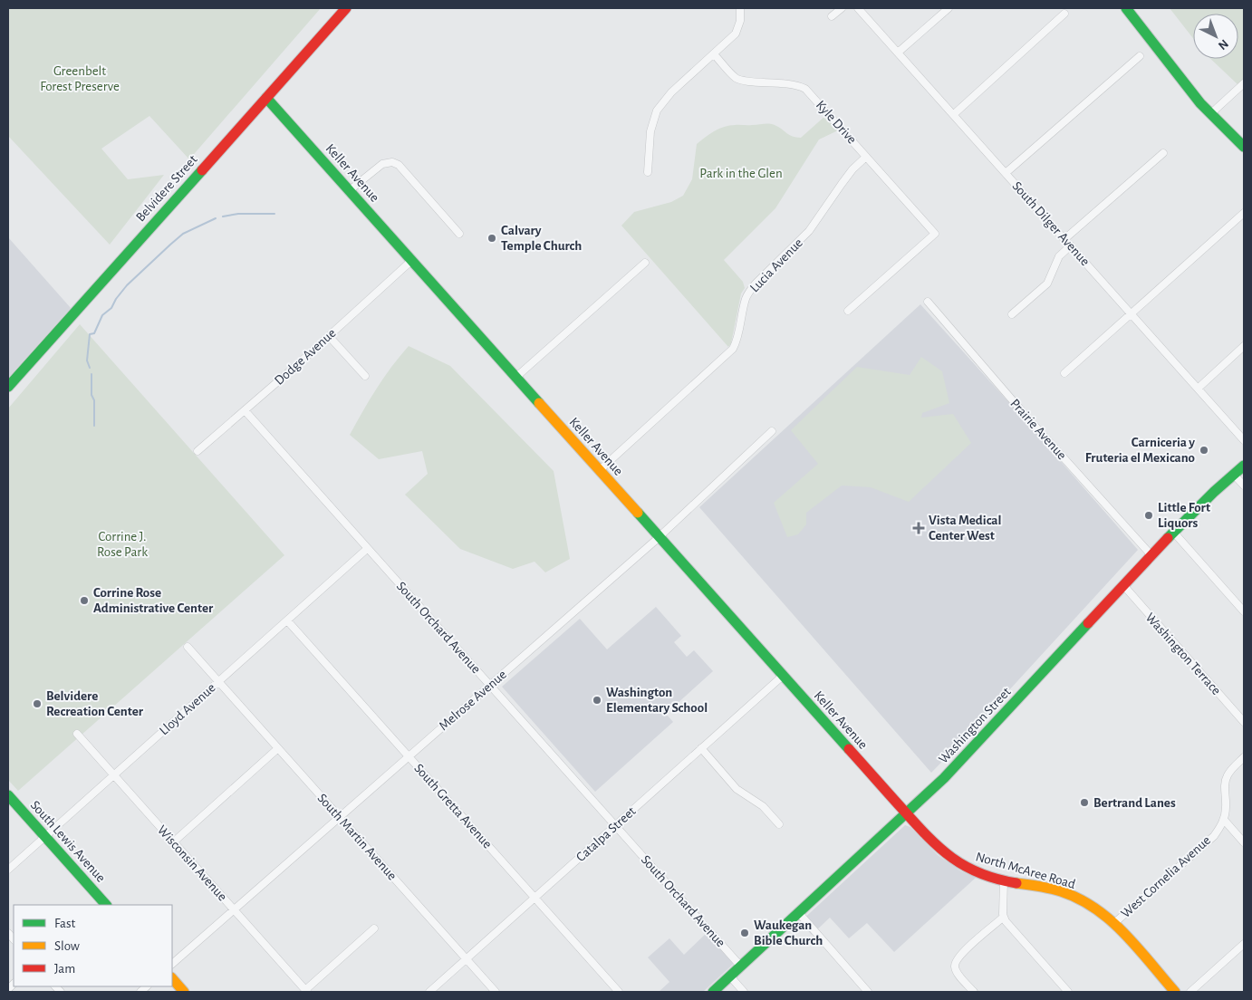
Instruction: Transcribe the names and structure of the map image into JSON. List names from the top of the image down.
{
  "streets": {
    "main road": [
      "Keller Avenue",
      "Belvidere Street",
      "Washington Street",
      "South Lewis Avenue",
      "North McAree Road"
    ],
    "street": [
      "Kyle Drive",
      "South Dilger Avenue",
      "Lucia Avenue",
      "Dodge Avenue",
      "Prairie Avenue",
      "South Orchard Avenue",
      "Washington Terrace",
      "Melrose Avenue",
      "Lloyd Avenue",
      "South Gretta Avenue",
      "Catalpa Street",
      "South Martin Avenue",
      "Wisconsin Avenue",
      "West Cornelia Avenue"
    ]
  },
  "crossings": [
    ["Kyle Drive", "Lucia Avenue"],
    ["Keller Avenue", "Belvidere Street"],
    ["Keller Avenue", "Lucia Avenue"],
    ["Keller Avenue", "Dodge Avenue"],
    ["Keller Avenue", "Melrose Avenue"],
    ["Keller Avenue", "Washington Street"],
    ["Keller Avenue", "Catalpa Street"],
    ["Keller Avenue", "North McAree Road"],
    ["Dodge Avenue", "South Orchard Avenue"],
    ["Prairie Avenue", "Washington Street"],
    ["South Orchard Avenue", "Melrose Avenue"],
    ["South Orchard Avenue", "Lloyd Avenue"],
    ["South Orchard Avenue", "Washington Street"],
    ["South Orchard Avenue", "Catalpa Street"],
    ["Washington Terrace", "Washington Street"],
    ["Melrose Avenue", "South Gretta Avenue"],
    ["Melrose Avenue", "South Martin Avenue"],
    ["Melrose Avenue", "Wisconsin Avenue"],
    ["Lloyd Avenue", "South Gretta Avenue"],
    ["Lloyd Avenue", "South Martin Avenue"],
    ["Lloyd Avenue", "South Lewis Avenue"],
    ["Lloyd Avenue", "Wisconsin Avenue"],
    ["Washington Street", "North McAree Road"],
    ["South Gretta Avenue", "Catalpa Street"],
    ["Catalpa Street", "South Martin Avenue"],
    ["North McAree Road", "West Cornelia Avenue"]
  ],
  "parks": ["Greenbelt Forest Preserve", "Park in the Glen", "Corrine J. Rose Park"],
  "places": {
    "other": [
      "Calvary Temple Church",
      "Carniceria y Fruteria el Mexicano",
      "Little Fort Liquors",
      "Corrine Rose Administrative Center",
      "Washington Elementary School",
      "Belvidere Recreation Center",
      "Bertrand Lanes",
      "Waukegan Bible Church"
    ],
    "health": ["Vista Medical Center West"]
  },
  "legend": ["Fast", "Slow", "Jam"],
  "north": "bottom right"
}
